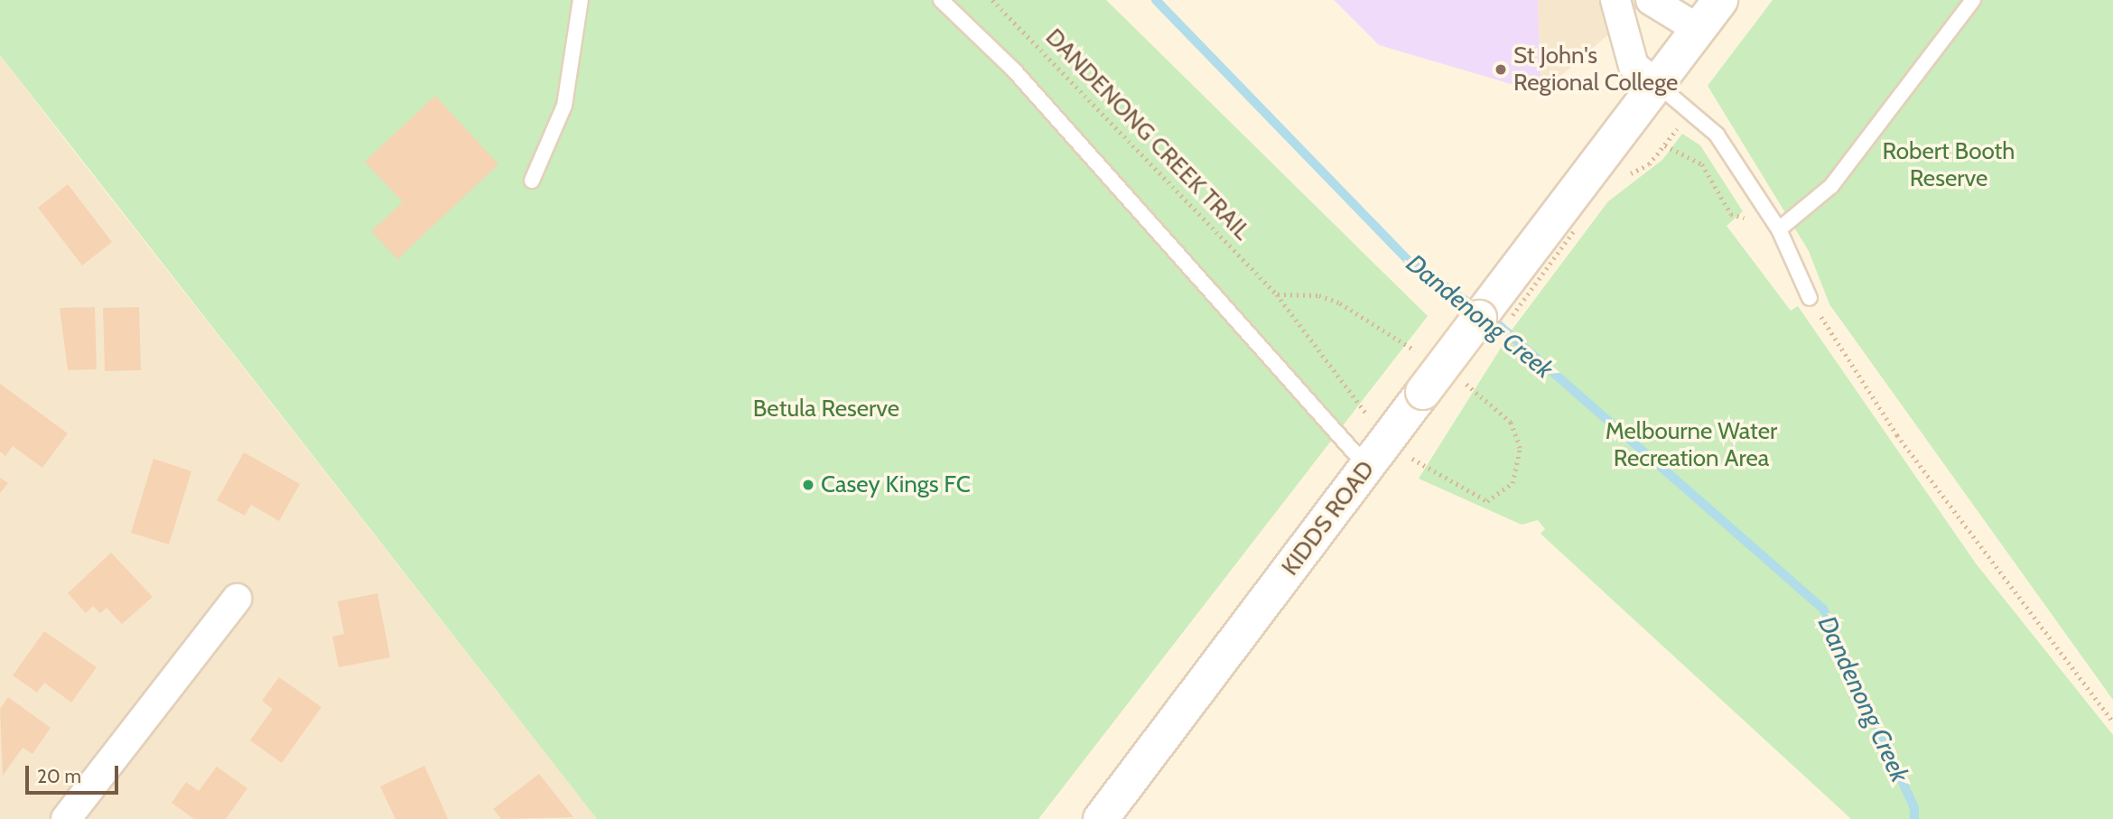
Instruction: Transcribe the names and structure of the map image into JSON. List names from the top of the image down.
{
  "streets": {
    "main road": ["KIDDS ROAD"],
    "path": ["DANDENONG CREEK TRAIL"]
  },
  "crossings": [
    ["DANDENONG CREEK TRAIL", "KIDDS ROAD"]
  ],
  "water": ["Dandenong Creek"],
  "parks": ["Robert Booth Reserve", "Betula Reserve", "Melbourne Water Recreation Area"],
  "places": ["St John's Regional College", "Casey Kings FC"],
  "scale_bar": "20 m"
}
